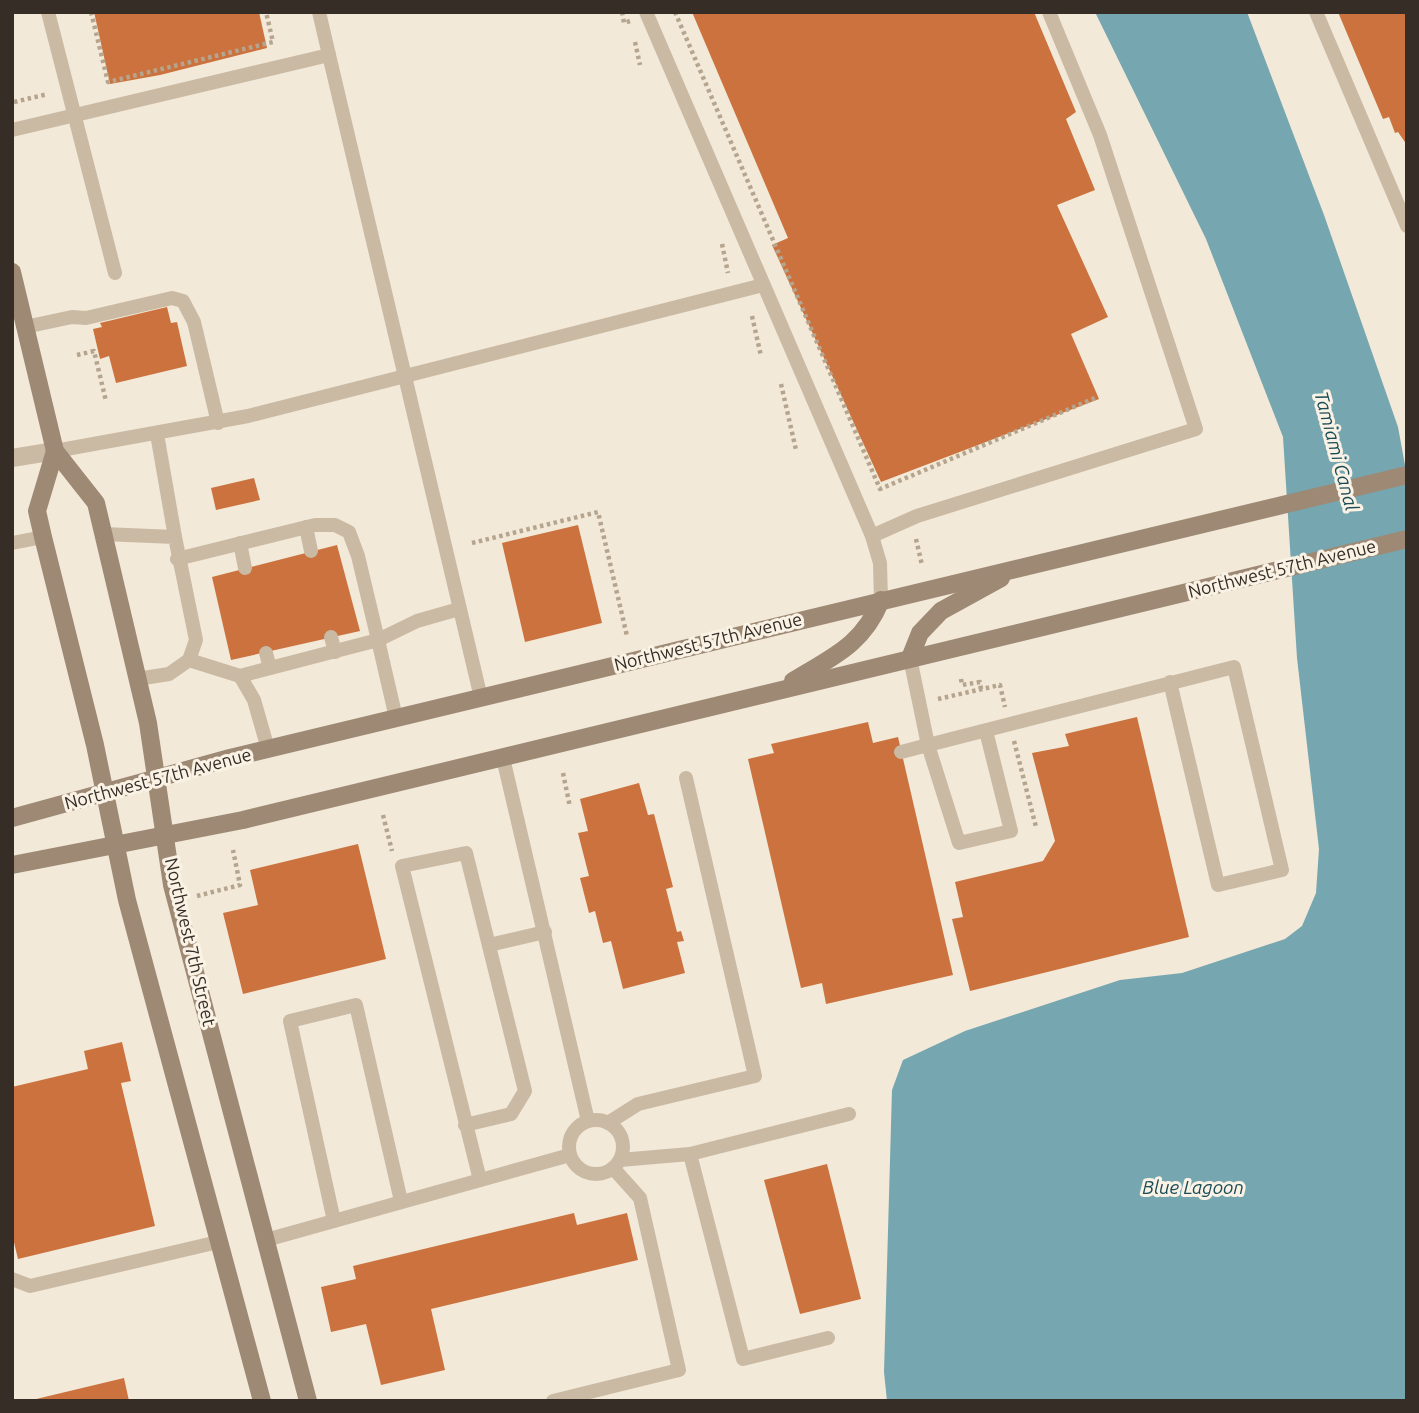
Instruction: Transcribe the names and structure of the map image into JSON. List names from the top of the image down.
{
  "streets": {
    "main road": ["Northwest 57th Avenue", "Northwest 7th Street"]
  },
  "crossings": [
    ["Northwest 57th Avenue", "Northwest 7th Street"]
  ],
  "water": ["Tamiami Canal", "Blue Lagoon"]
}
